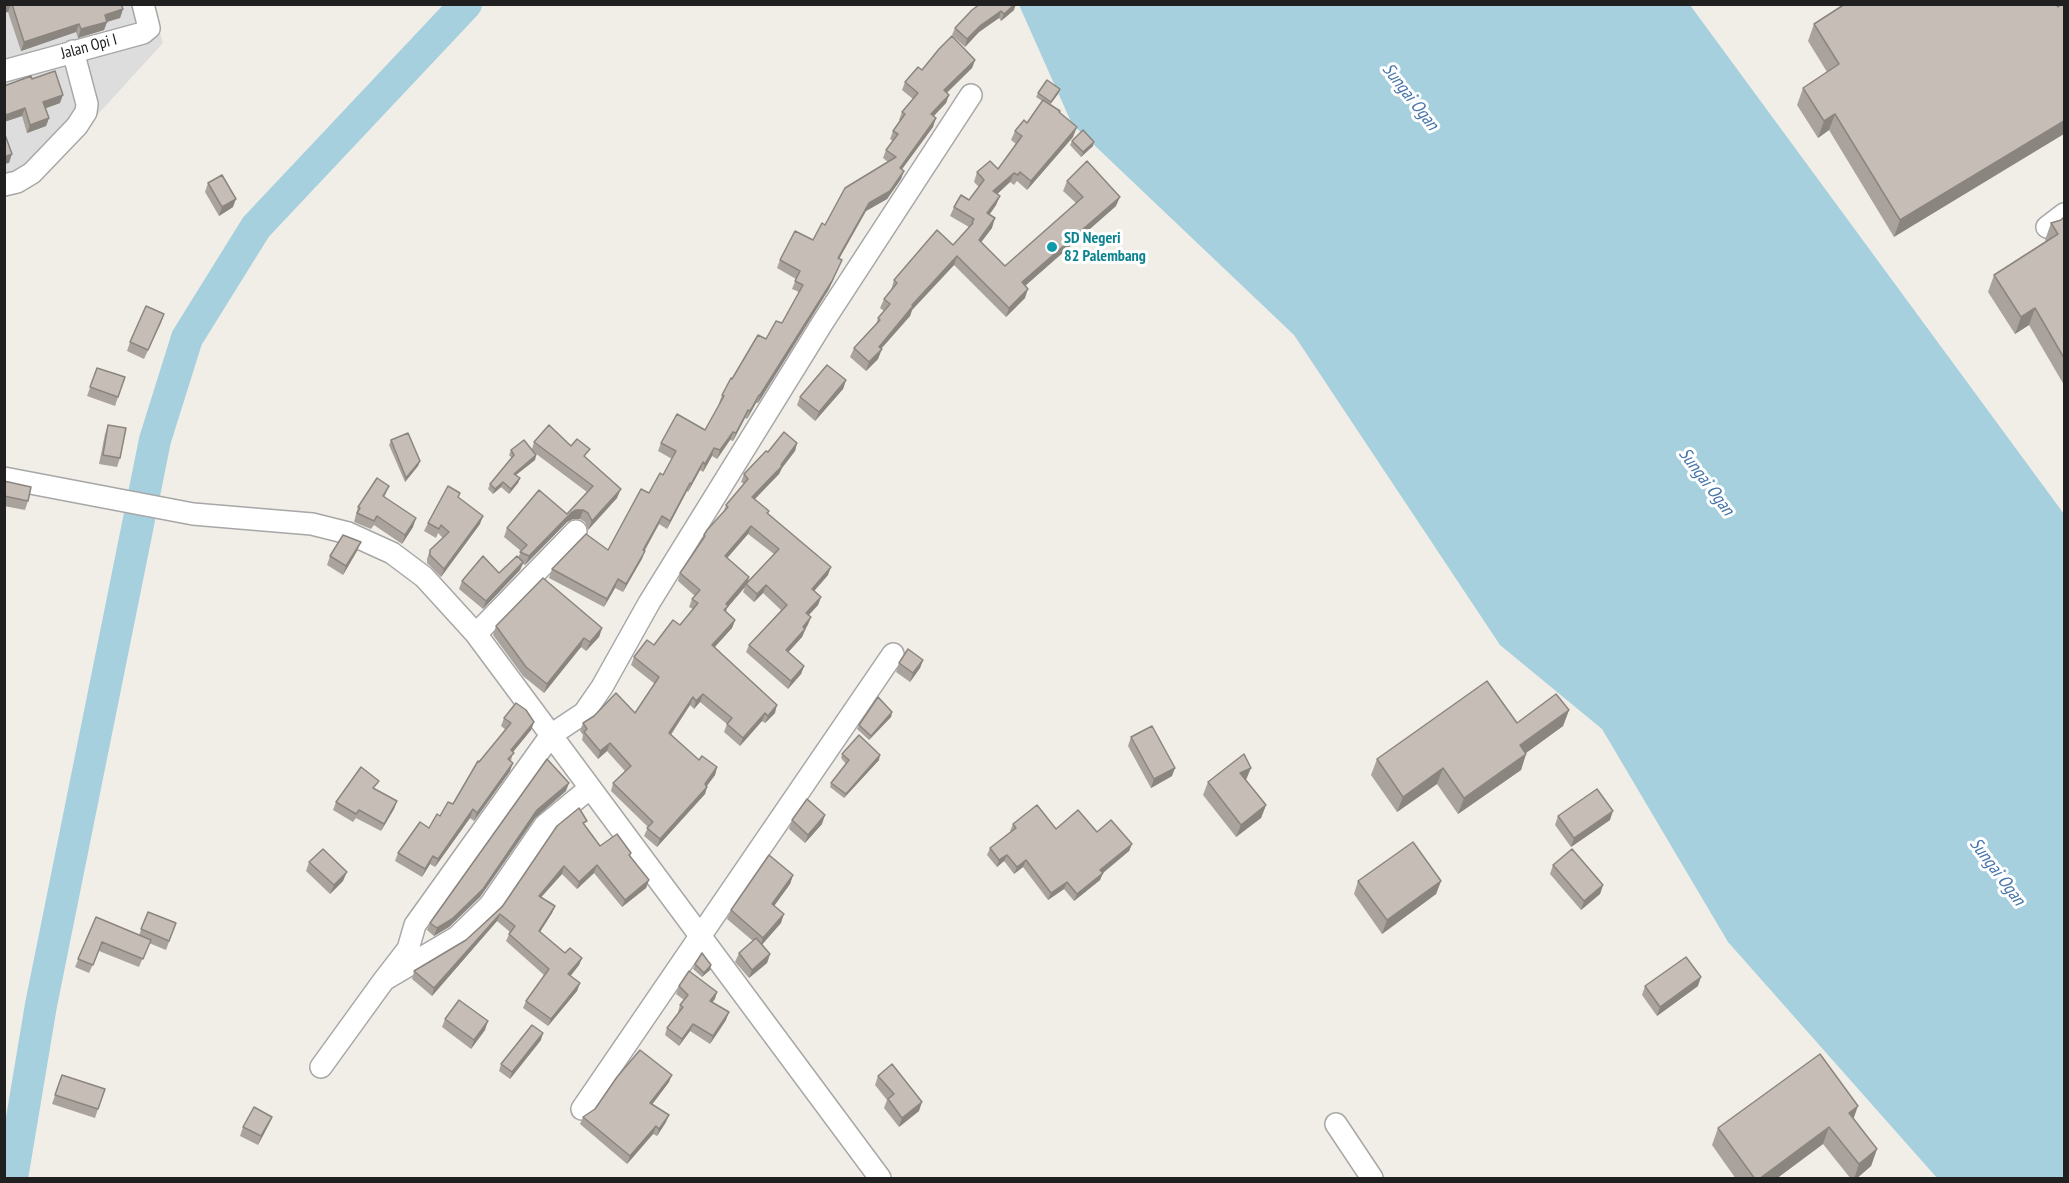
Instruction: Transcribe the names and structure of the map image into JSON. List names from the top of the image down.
{
  "streets": {
    "street": ["Jalan Opi I"]
  },
  "water": ["Sungai Ogan"],
  "places": ["SD Negeri 82 Palembang"]
}
